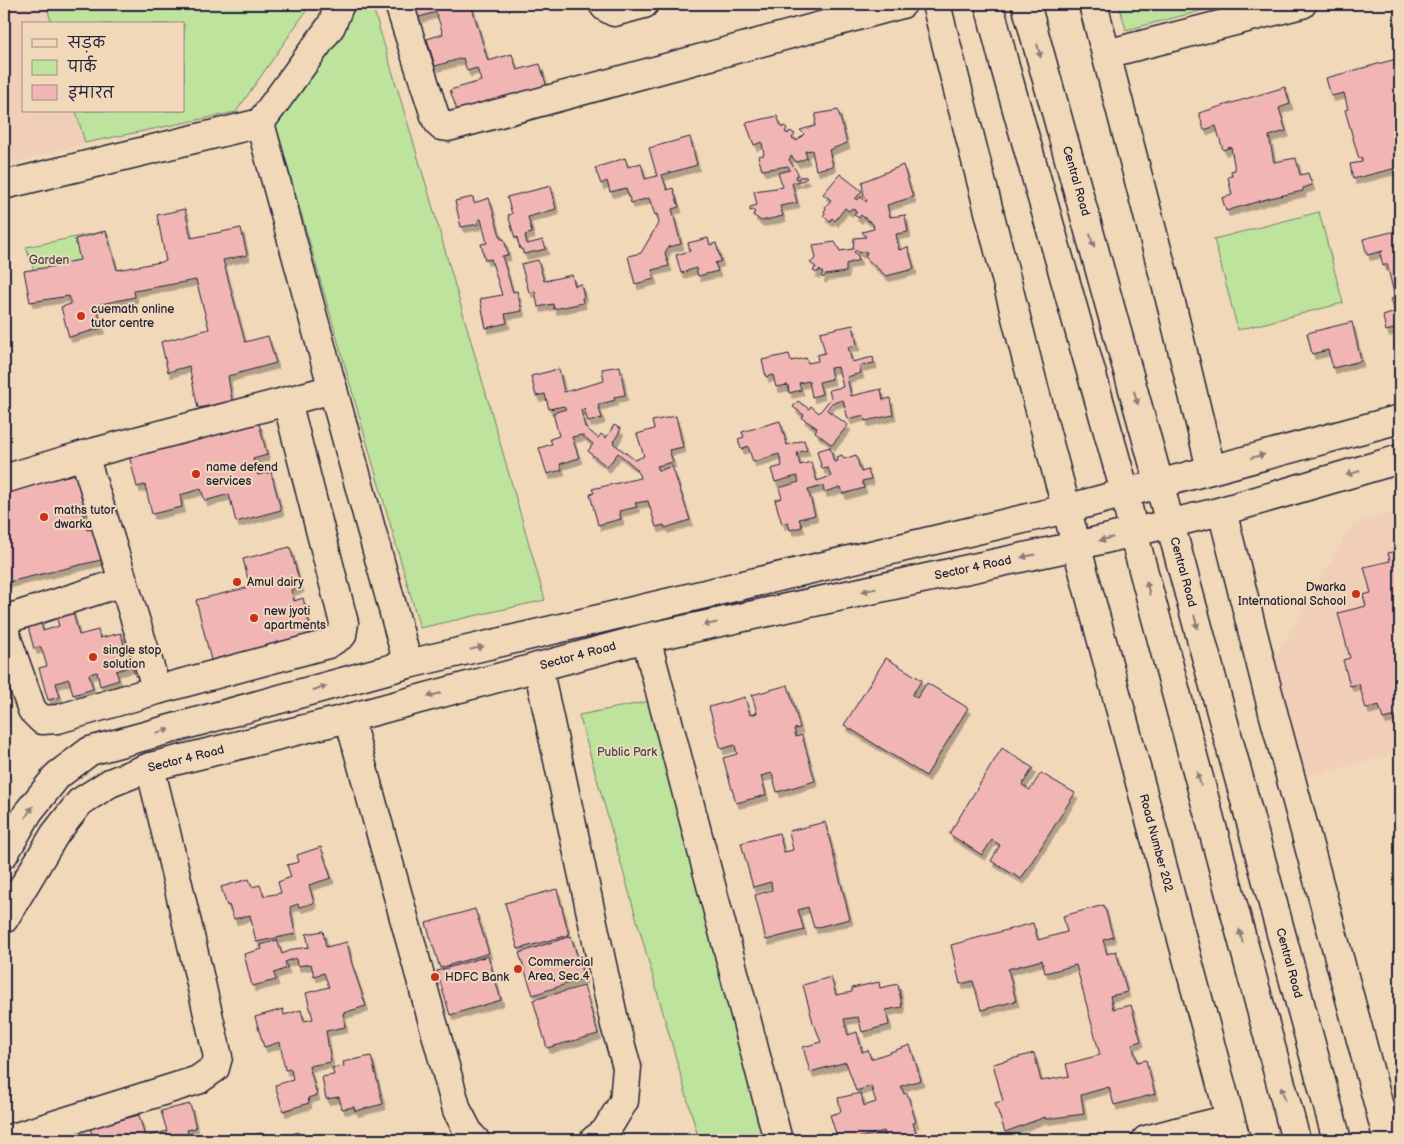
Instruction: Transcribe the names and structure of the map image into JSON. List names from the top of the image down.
{
  "streets": {
    "street": ["Central Road", "Sector 4 Road", "Road Number 202"]
  },
  "crossings": [
    ["Central Road", "Sector 4 Road"],
    ["Sector 4 Road", "Road Number 202"]
  ],
  "parks": ["Garden", "Public Park"],
  "places": [
    "cuemath online tutor centre",
    "name defend services",
    "maths tutor dwarka",
    "Amul dairy",
    "Dwarka International School",
    "new jyoti apartments",
    "single stop solution",
    "Commercial Area, Sec 4",
    "HDFC Bank"
  ],
  "legend": ["सड़क", "पार्क", "इमारत"]
}
